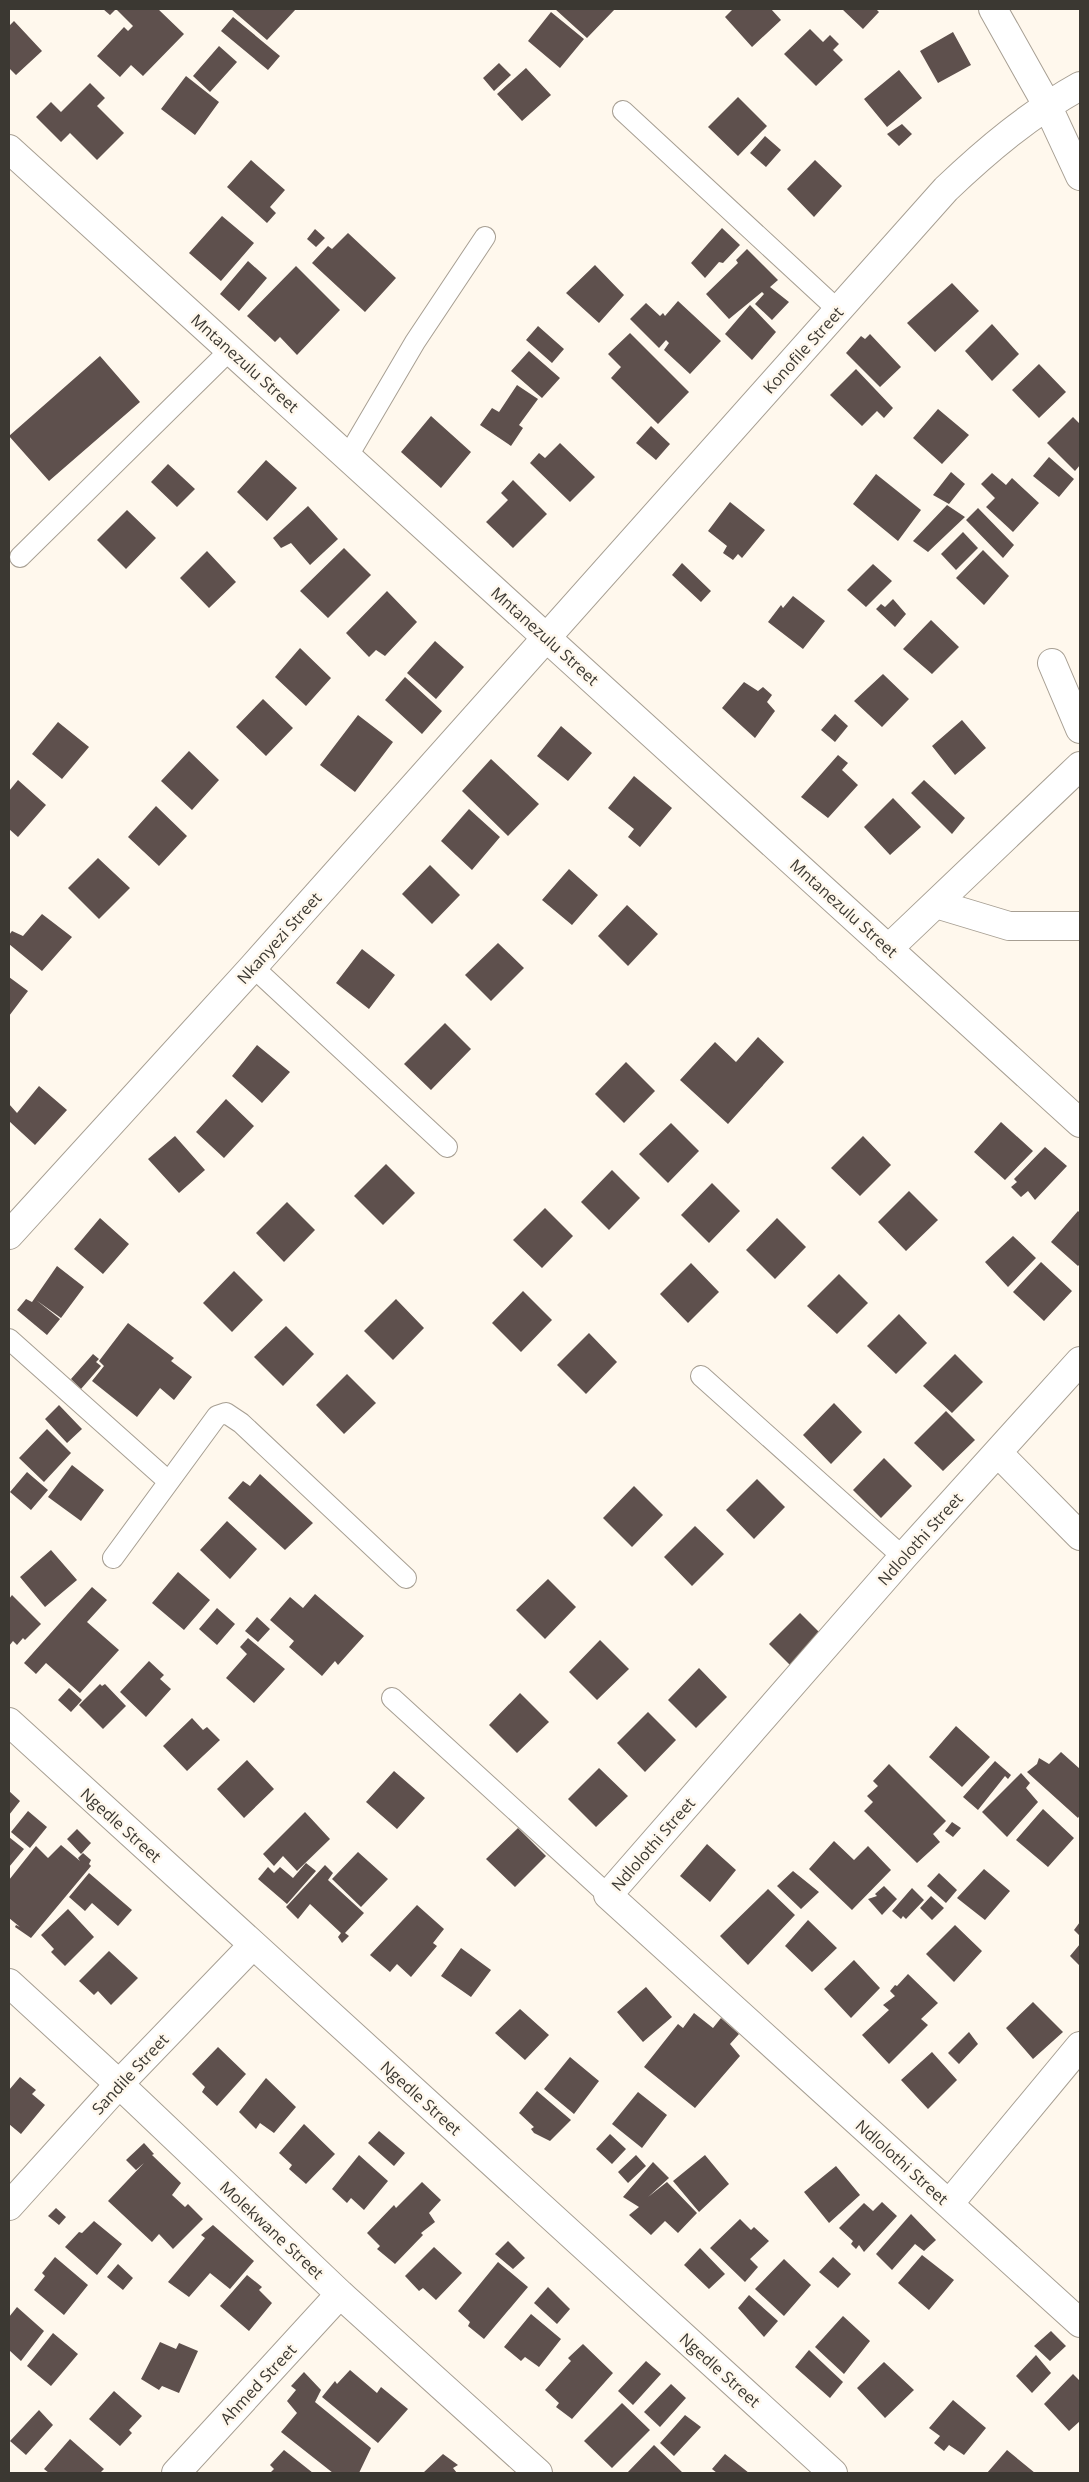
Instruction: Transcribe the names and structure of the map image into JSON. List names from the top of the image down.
{
  "streets": {
    "street": [
      "Konofile Street",
      "Mntanezulu Street",
      "Nkanyezi Street",
      "Ndlolothi Street",
      "Ngedle Street",
      "Sandile Street",
      "Molekwane Street",
      "Ahmed Street"
    ]
  },
  "crossings": [
    ["Konofile Street", "Mntanezulu Street"],
    ["Konofile Street", "Nkanyezi Street"],
    ["Mntanezulu Street", "Nkanyezi Street"],
    ["Ngedle Street", "Sandile Street"],
    ["Sandile Street", "Molekwane Street"],
    ["Molekwane Street", "Ahmed Street"]
  ]
}
